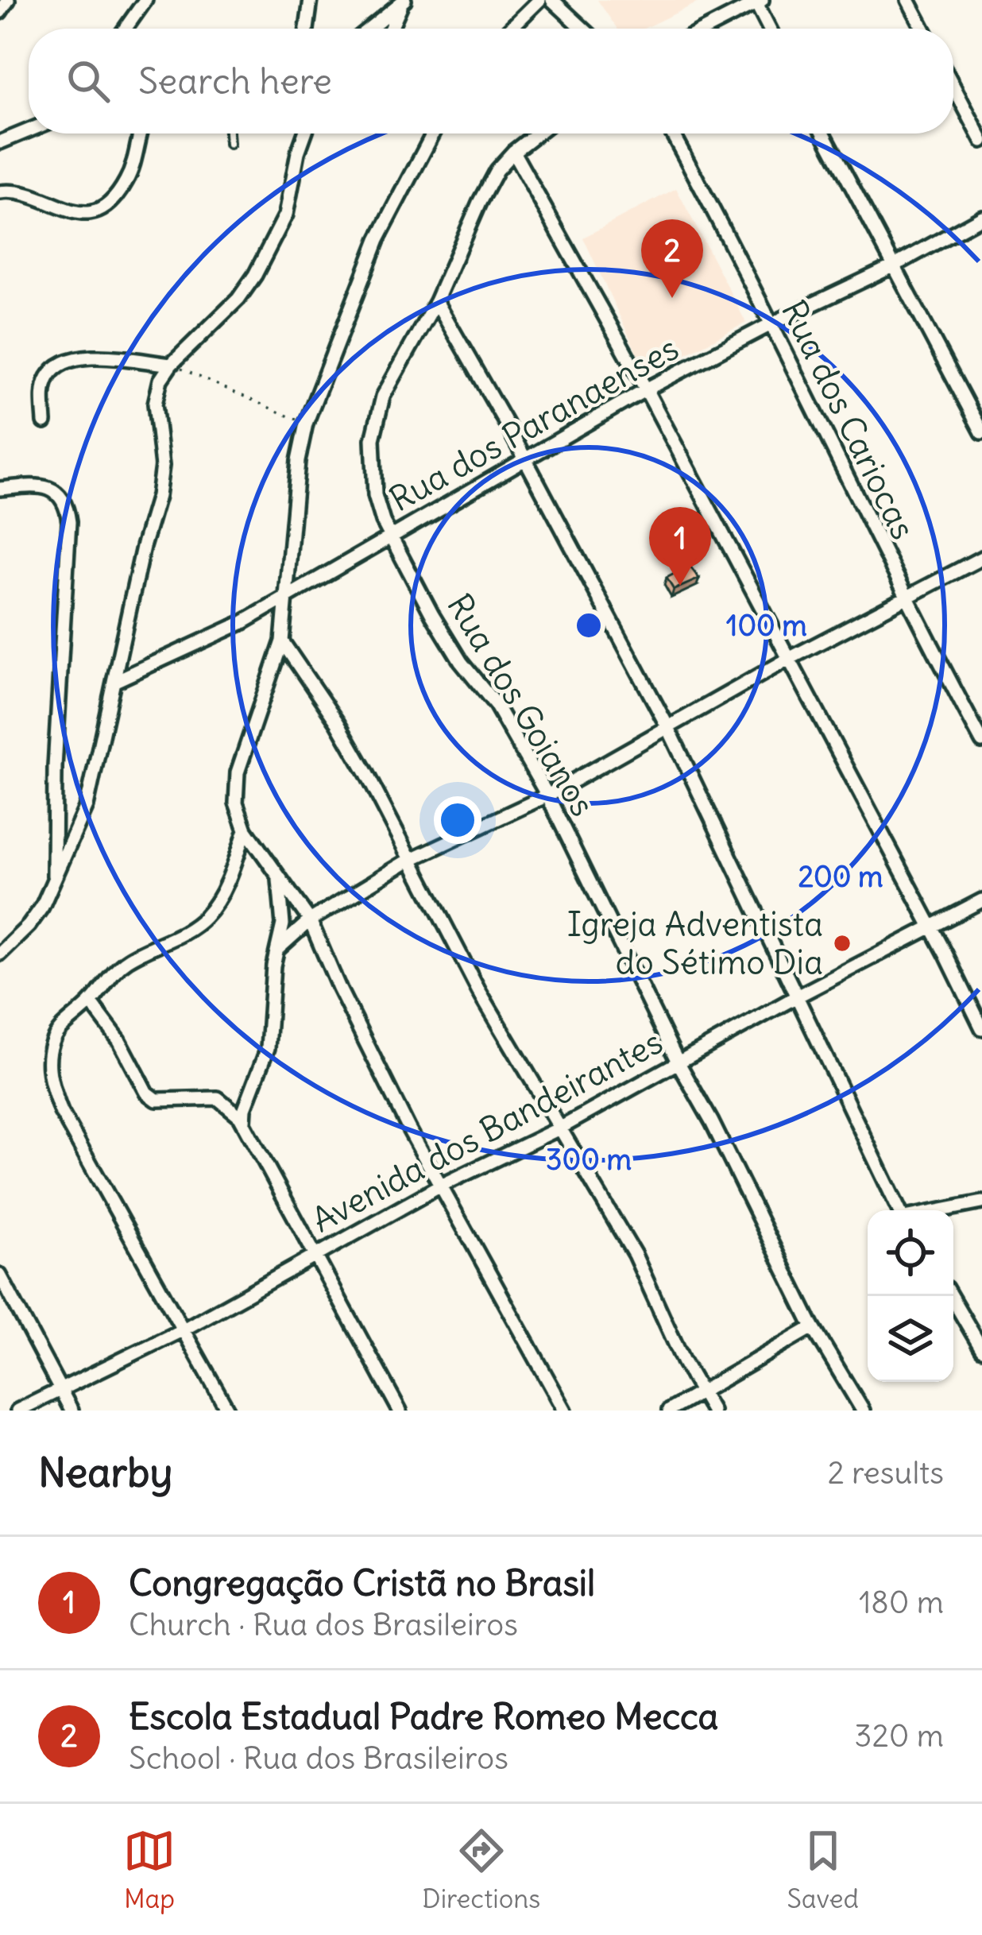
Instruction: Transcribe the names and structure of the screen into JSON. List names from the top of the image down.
{
  "streets": {
    "street": [
      "Rua dos Cariocas",
      "Rua dos Paranaenses",
      "Rua dos Goianos",
      "Avenida dos Bandeirantes"
    ]
  },
  "crossings": [
    ["Rua dos Cariocas", "Rua dos Paranaenses"],
    ["Rua dos Paranaenses", "Rua dos Goianos"],
    ["Rua dos Goianos", "Avenida dos Bandeirantes"]
  ],
  "places": ["Igreja Adventista do Sétimo Dia"],
  "page": {
    "search": "Search here",
    "pins": ["2", "1"],
    "heading": ["Nearby", "2 results"],
    "list": [
      {
        "mark": "1",
        "name": "Congregação Cristã no Brasil",
        "note": "Church · Rua dos Brasileiros",
        "value": "180 m"
      },
      {
        "mark": "2",
        "name": "Escola Estadual Padre Romeo Mecca",
        "note": "School · Rua dos Brasileiros",
        "value": "320 m"
      }
    ],
    "nav": ["Map", "Directions", "Saved"]
  },
  "rings": ["100 m", "200 m", "300 m"]
}
